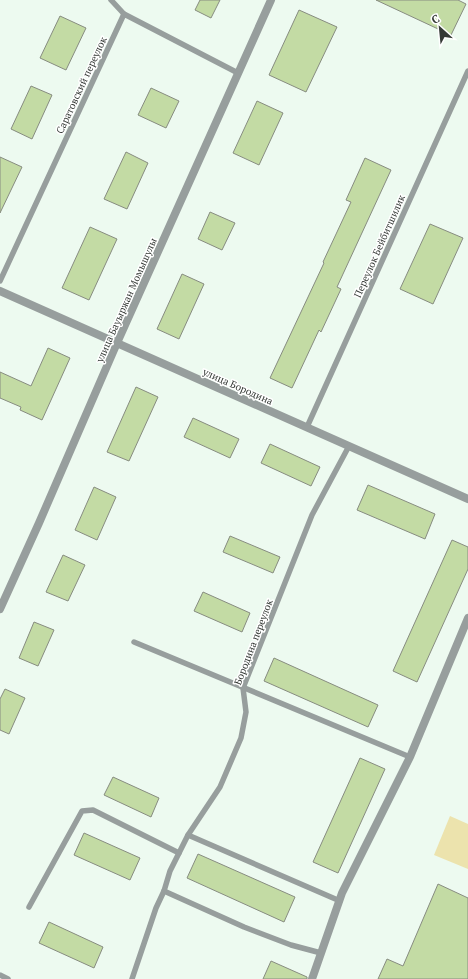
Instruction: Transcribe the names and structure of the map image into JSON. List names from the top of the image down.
{
  "streets": {
    "street": ["улица Бауыржан Момышулы", "улица Бородина"],
    "lane": ["Саратовский переулок", "Переулок Бейбитшилик", "Бородина переулок"]
  },
  "crossings": [
    ["Переулок Бейбитшилик", "улица Бородина"],
    ["улица Бауыржан Момышулы", "улица Бородина"],
    ["улица Бородина", "Бородина переулок"]
  ],
  "north": "top left"
}
